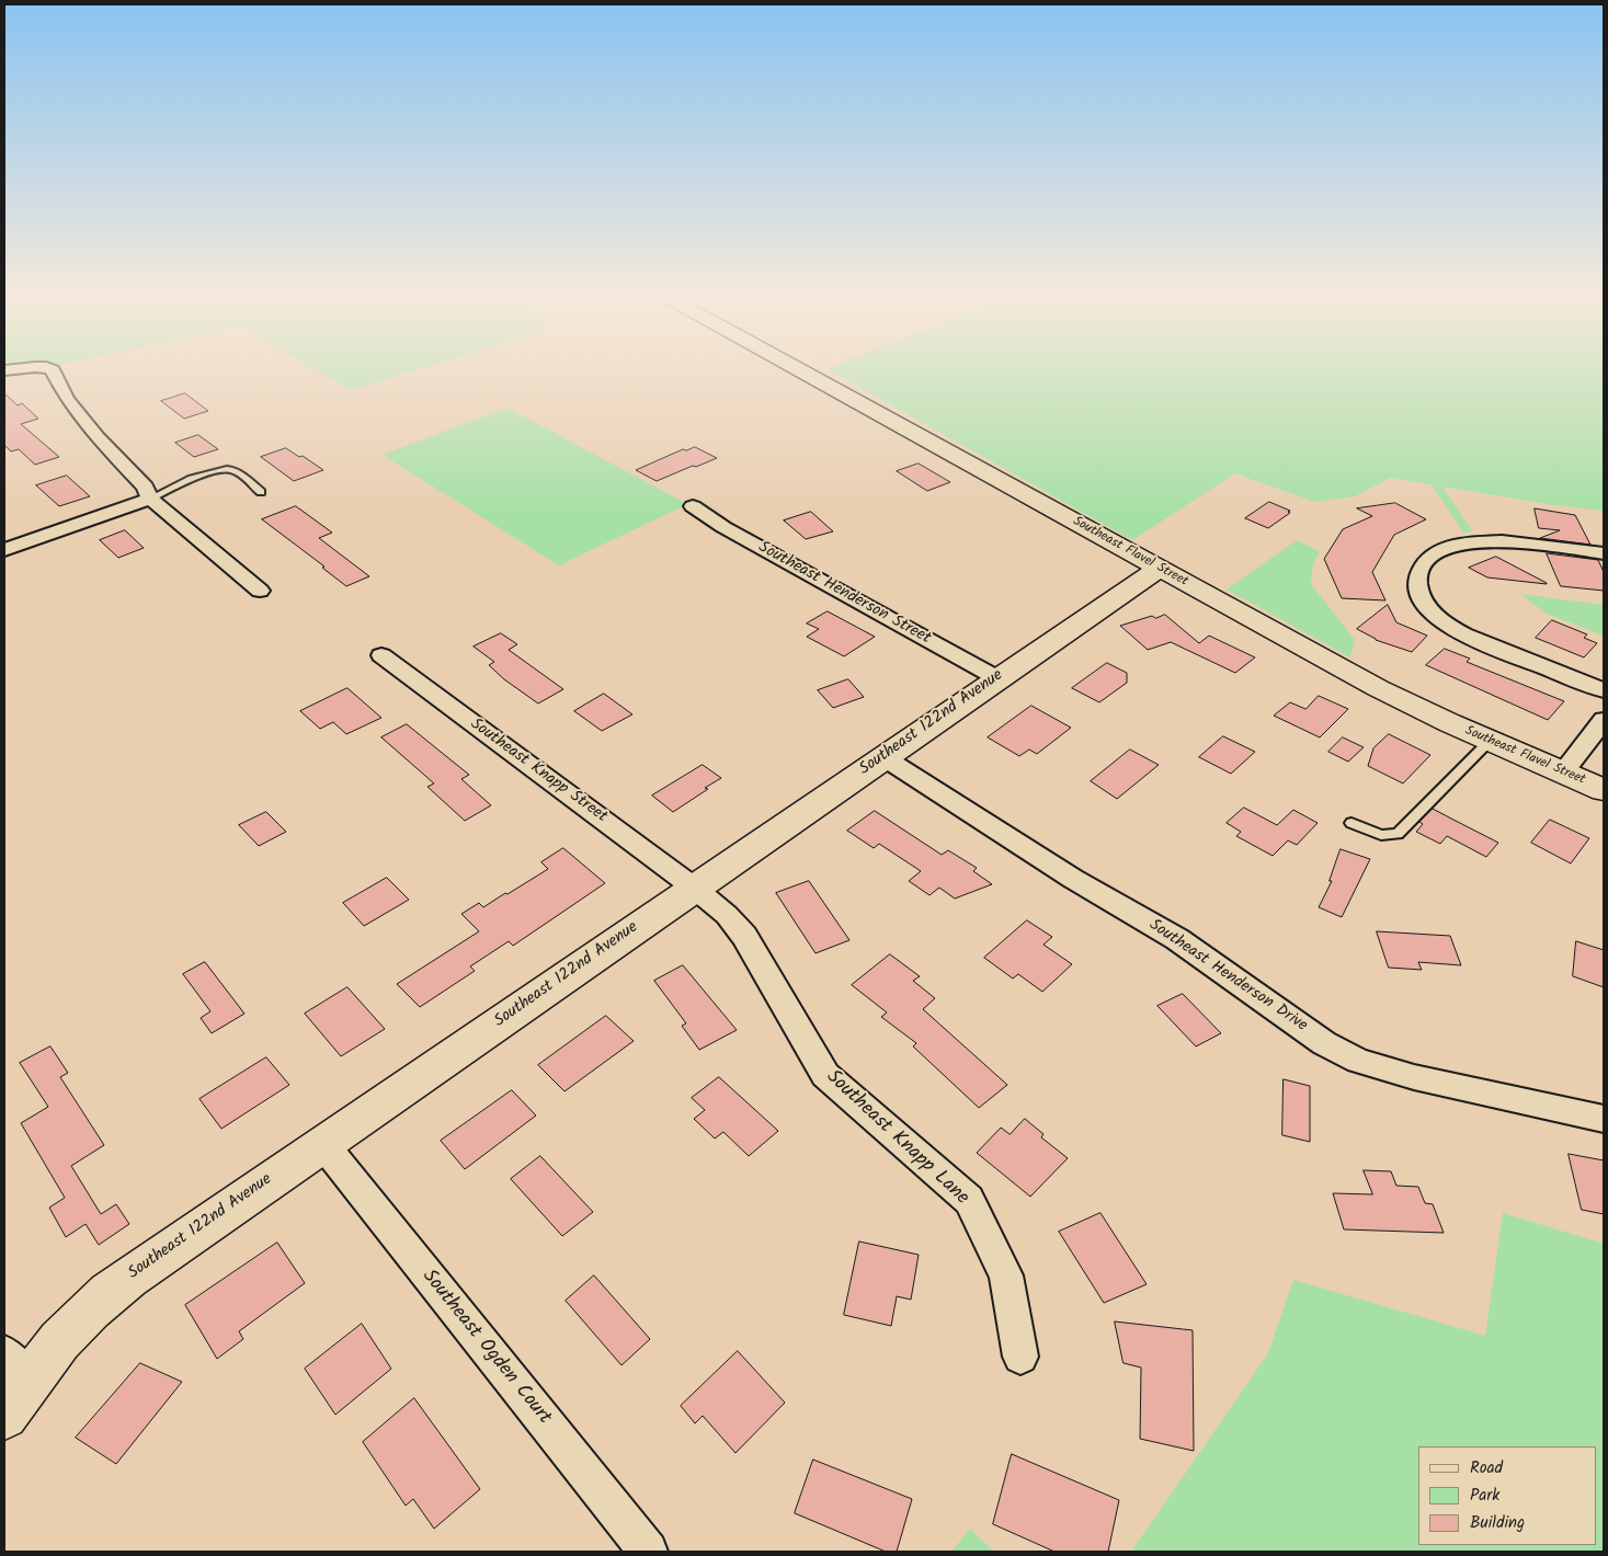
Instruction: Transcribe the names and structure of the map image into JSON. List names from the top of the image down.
{
  "streets": {
    "street": [
      "Southeast Flavel Street",
      "Southeast Henderson Street",
      "Southeast 122nd Avenue",
      "Southeast Knapp Street",
      "Southeast Henderson Drive",
      "Southeast Knapp Lane",
      "Southeast Ogden Court"
    ]
  },
  "crossings": [
    ["Southeast Flavel Street", "Southeast 122nd Avenue"],
    ["Southeast Henderson Street", "Southeast 122nd Avenue"],
    ["Southeast 122nd Avenue", "Southeast Knapp Street"],
    ["Southeast 122nd Avenue", "Southeast Henderson Drive"],
    ["Southeast 122nd Avenue", "Southeast Knapp Lane"],
    ["Southeast 122nd Avenue", "Southeast Ogden Court"],
    ["Southeast Knapp Street", "Southeast Knapp Lane"]
  ],
  "legend": ["Road", "Park", "Building"]
}
